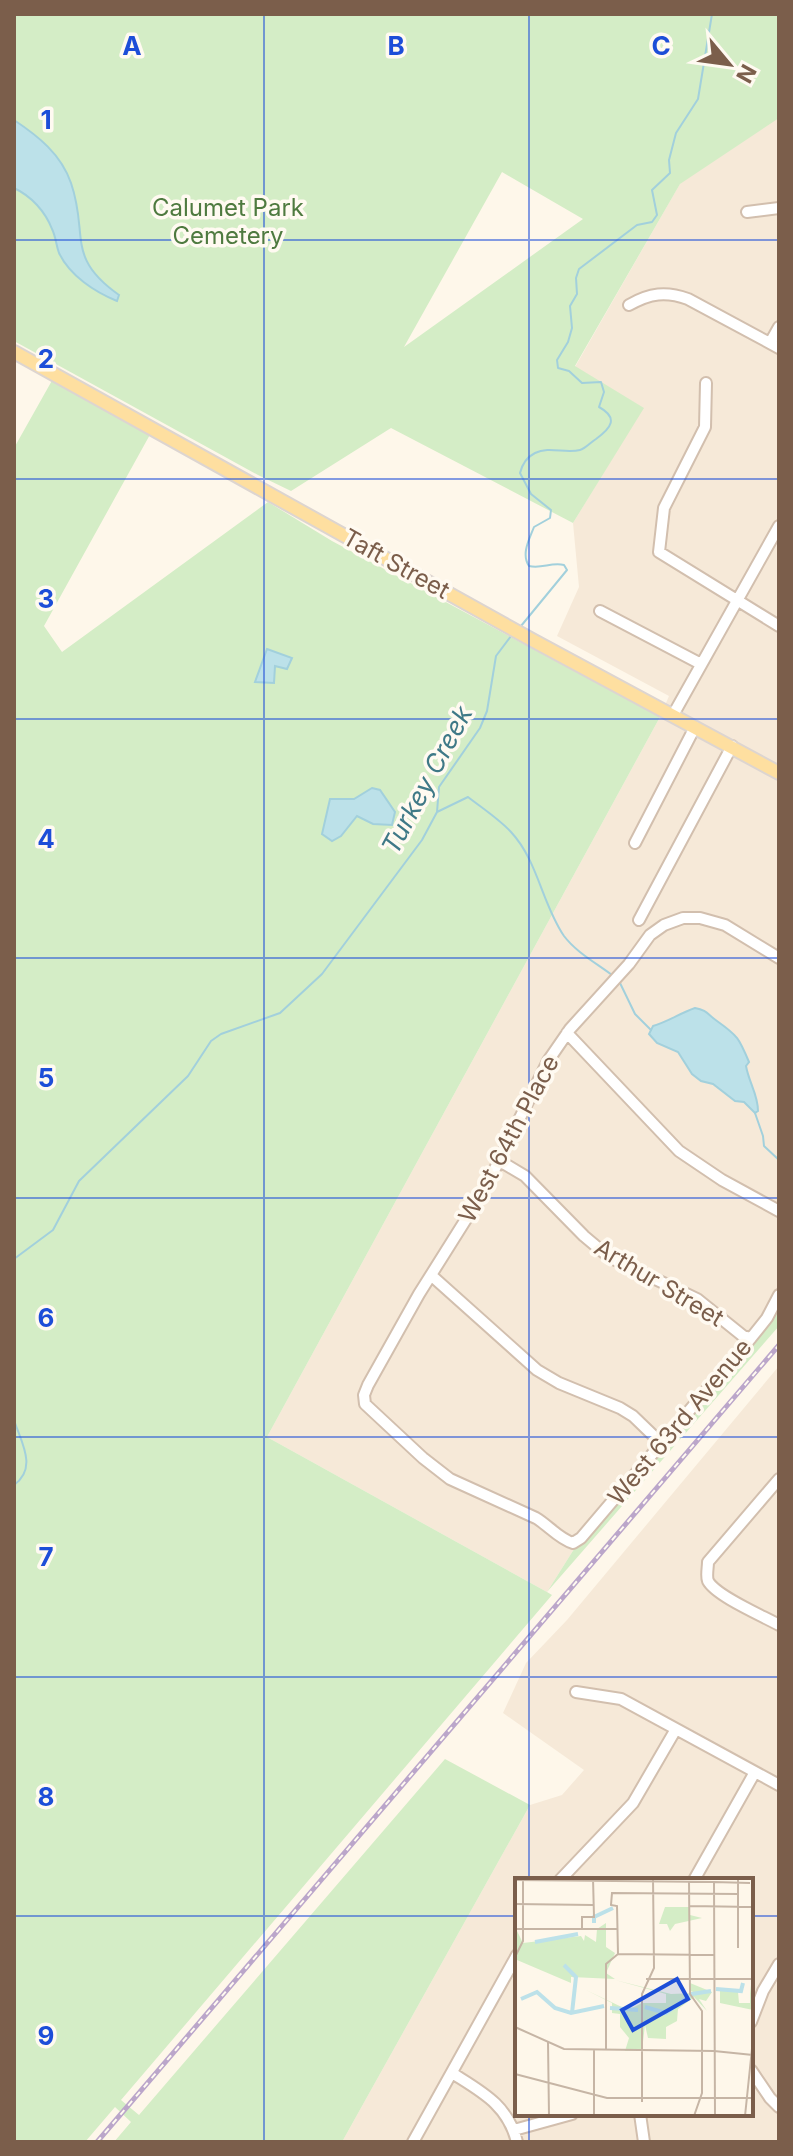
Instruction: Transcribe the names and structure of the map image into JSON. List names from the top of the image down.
{
  "streets": {
    "main road": ["Taft Street"],
    "street": ["West 64th Place", "Arthur Street", "West 63rd Avenue"]
  },
  "crossings": [
    ["West 64th Place", "Arthur Street"],
    ["West 64th Place", "West 63rd Avenue"],
    ["Arthur Street", "West 63rd Avenue"]
  ],
  "water": ["Turkey Creek"],
  "parks": ["Calumet Park Cemetery"],
  "north": "bottom right",
  "grid": {
    "columns": ["A", "B", "C"],
    "rows": [
      "1",
      "2",
      "3",
      "4",
      "5",
      "6",
      "7",
      "8",
      "9"
    ]
  }
}
